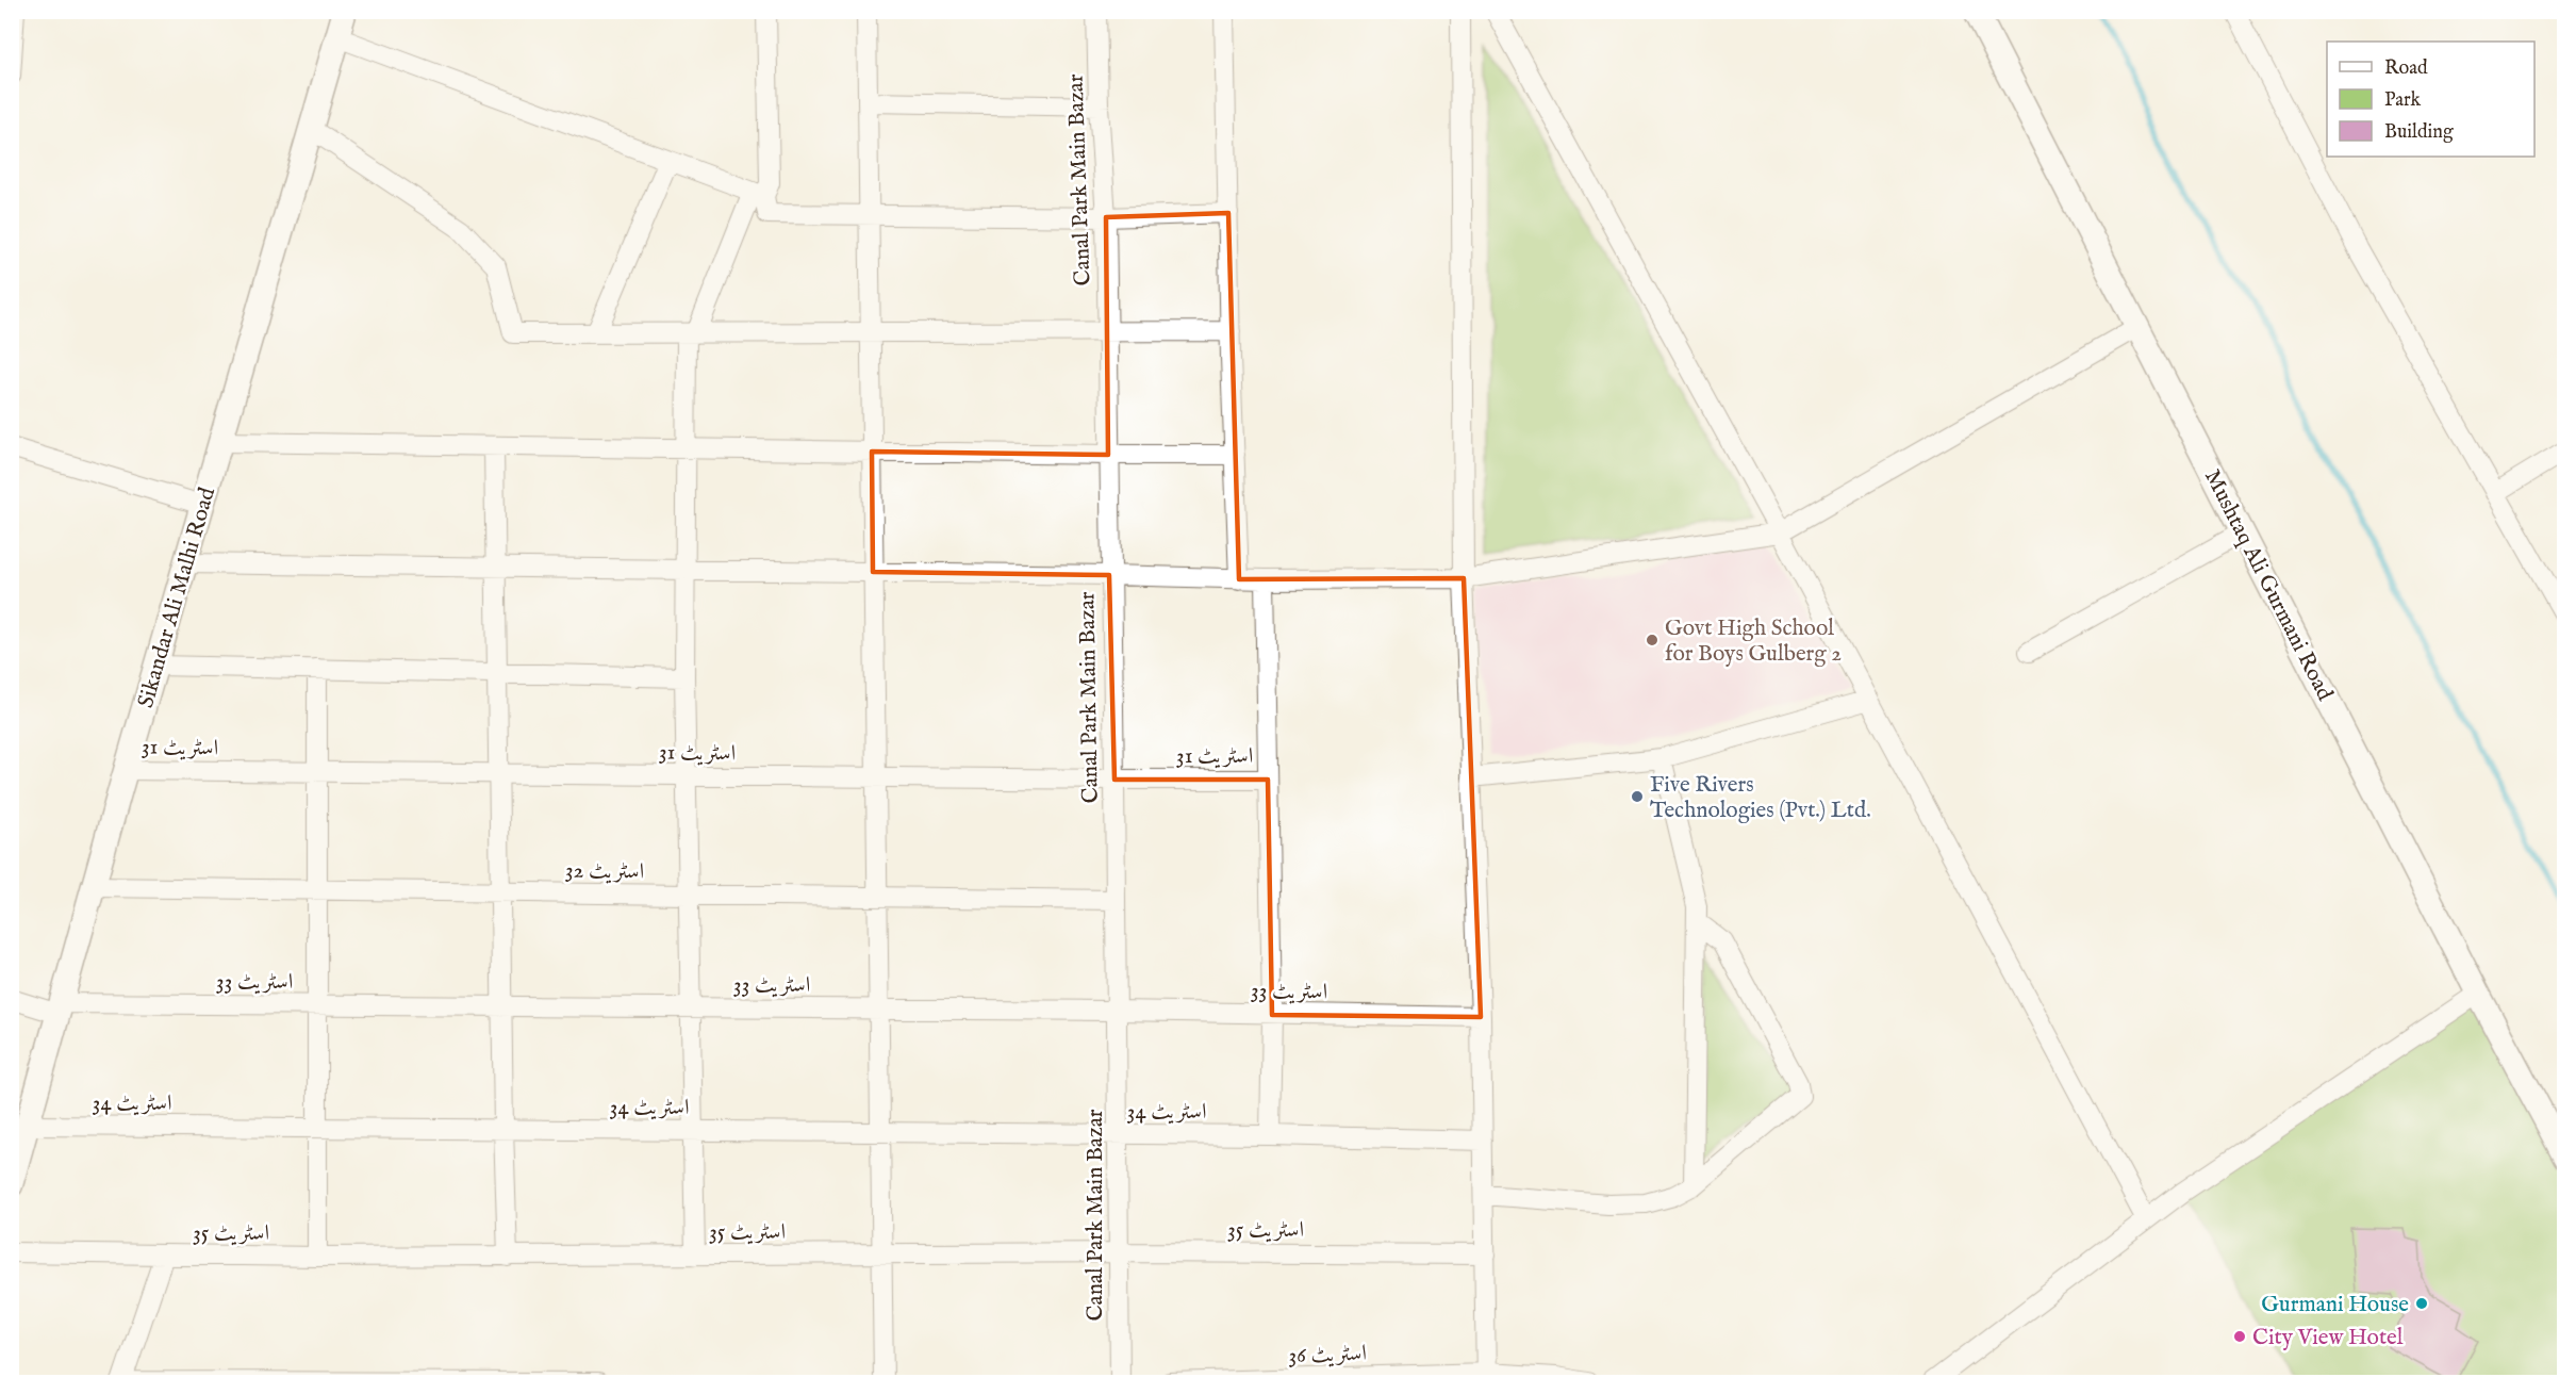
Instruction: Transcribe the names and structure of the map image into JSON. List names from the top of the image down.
{
  "streets": {
    "street": [
      "Canal Park Main Bazar",
      "Mushtaq Ali Gurmani Road",
      "Sikandar Ali Malhi Road",
      "اسٹریٹ 31",
      "اسٹریٹ 32",
      "اسٹریٹ 33",
      "اسٹریٹ 34",
      "اسٹریٹ 35",
      "اسٹریٹ 36"
    ]
  },
  "crossings": [
    ["Canal Park Main Bazar", "اسٹریٹ 31"],
    ["Canal Park Main Bazar", "اسٹریٹ 32"],
    ["Canal Park Main Bazar", "اسٹریٹ 33"],
    ["Canal Park Main Bazar", "اسٹریٹ 34"],
    ["Canal Park Main Bazar", "اسٹریٹ 35"],
    ["Sikandar Ali Malhi Road", "اسٹریٹ 31"],
    ["Sikandar Ali Malhi Road", "اسٹریٹ 32"],
    ["Sikandar Ali Malhi Road", "اسٹریٹ 33"],
    ["Sikandar Ali Malhi Road", "اسٹریٹ 34"]
  ],
  "places": [
    "Govt High School for Boys Gulberg 2",
    "Five Rivers Technologies (Pvt.) Ltd.",
    "Gurmani House",
    "City View Hotel"
  ],
  "legend": ["Road", "Park", "Building"]
}
